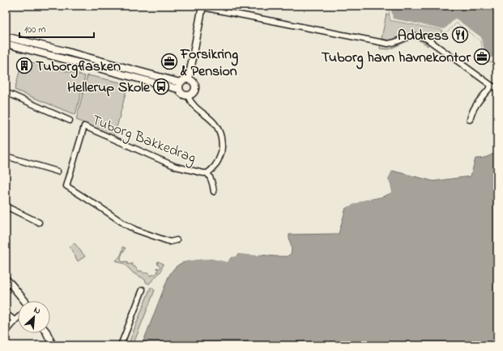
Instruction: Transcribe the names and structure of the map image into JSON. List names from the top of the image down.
{
  "streets": {
    "street": ["Tuborg Bakkedrag"]
  },
  "places": {
    "restaurant": ["Address"],
    "office": ["Tuborg havn havnekontor", "Forsikring & Pension"],
    "building": ["Tuborgflasken"],
    "bus stop": ["Hellerup Skole"]
  },
  "scale_bar": "100 m",
  "north": "top right"
}
